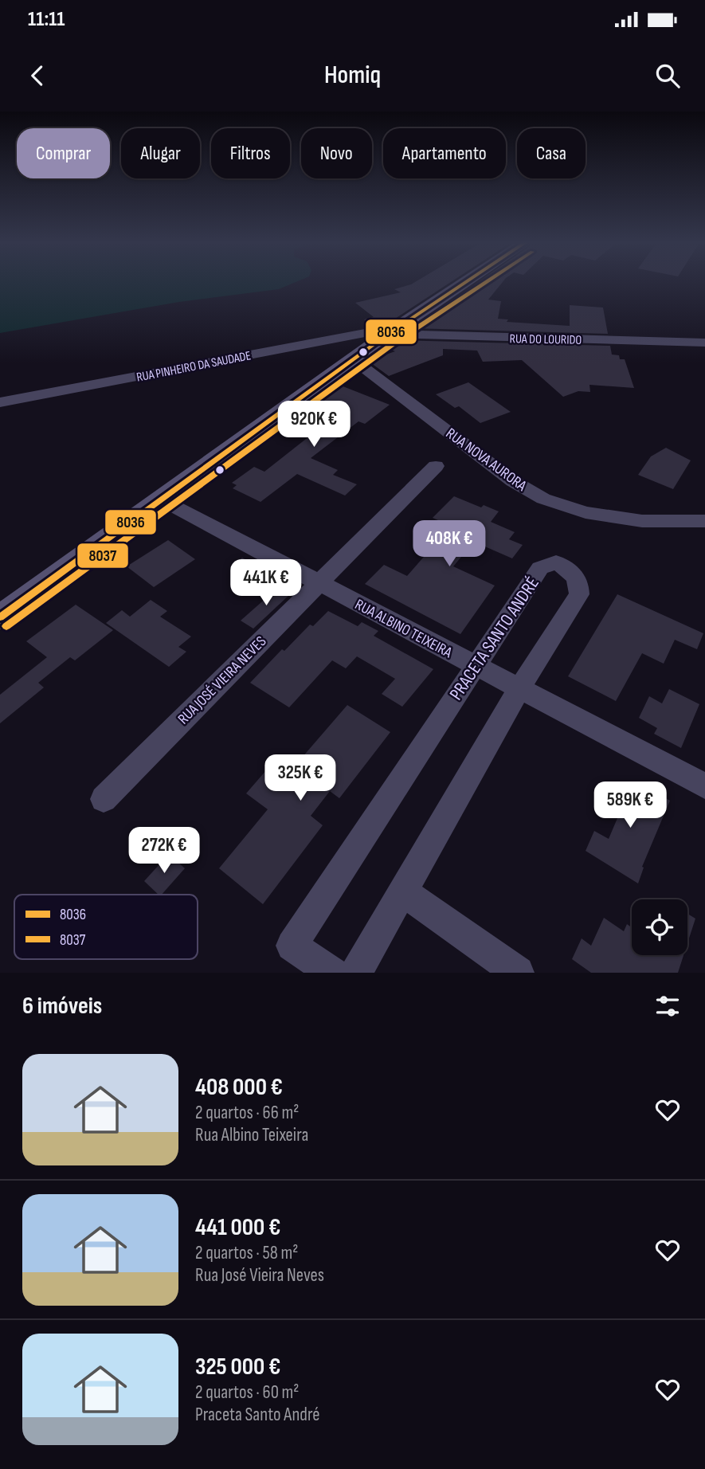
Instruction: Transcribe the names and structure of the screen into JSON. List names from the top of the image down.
{
  "streets": {
    "street": [
      "RUA DO LOURIDO",
      "RUA PINHEIRO DA SAUDADE",
      "RUA NOVA AURORA",
      "RUA ALBINO TEIXEIRA",
      "PRACETA SANTO ANDRÉ",
      "RUA JOSÉ VIEIRA NEVES"
    ]
  },
  "crossings": [
    ["RUA DO LOURIDO", "RUA PINHEIRO DA SAUDADE"],
    ["RUA ALBINO TEIXEIRA", "PRACETA SANTO ANDRÉ"],
    ["RUA ALBINO TEIXEIRA", "RUA JOSÉ VIEIRA NEVES"]
  ],
  "lines": ["transit line 8036", "transit line 8037"],
  "legend": ["8036", "8037"],
  "page": {
    "status": "11:11",
    "header": "Homiq",
    "chip": [
      "Comprar",
      "Alugar",
      "Filtros",
      "Novo",
      "Apartamento",
      "Casa"
    ],
    "price": [
      "920K €",
      "408K €",
      "441K €",
      "325K €",
      "589K €",
      "272K €"
    ],
    "heading": "6 imóveis",
    "list": [
      {
        "name": "408 000 €",
        "note": "2 quartos · 66 m² · Rua Albino Teixeira"
      },
      {
        "name": "441 000 €",
        "note": "2 quartos · 58 m² · Rua José Vieira Neves"
      },
      {
        "name": "325 000 €",
        "note": "2 quartos · 60 m² · Praceta Santo André"
      }
    ]
  }
}
